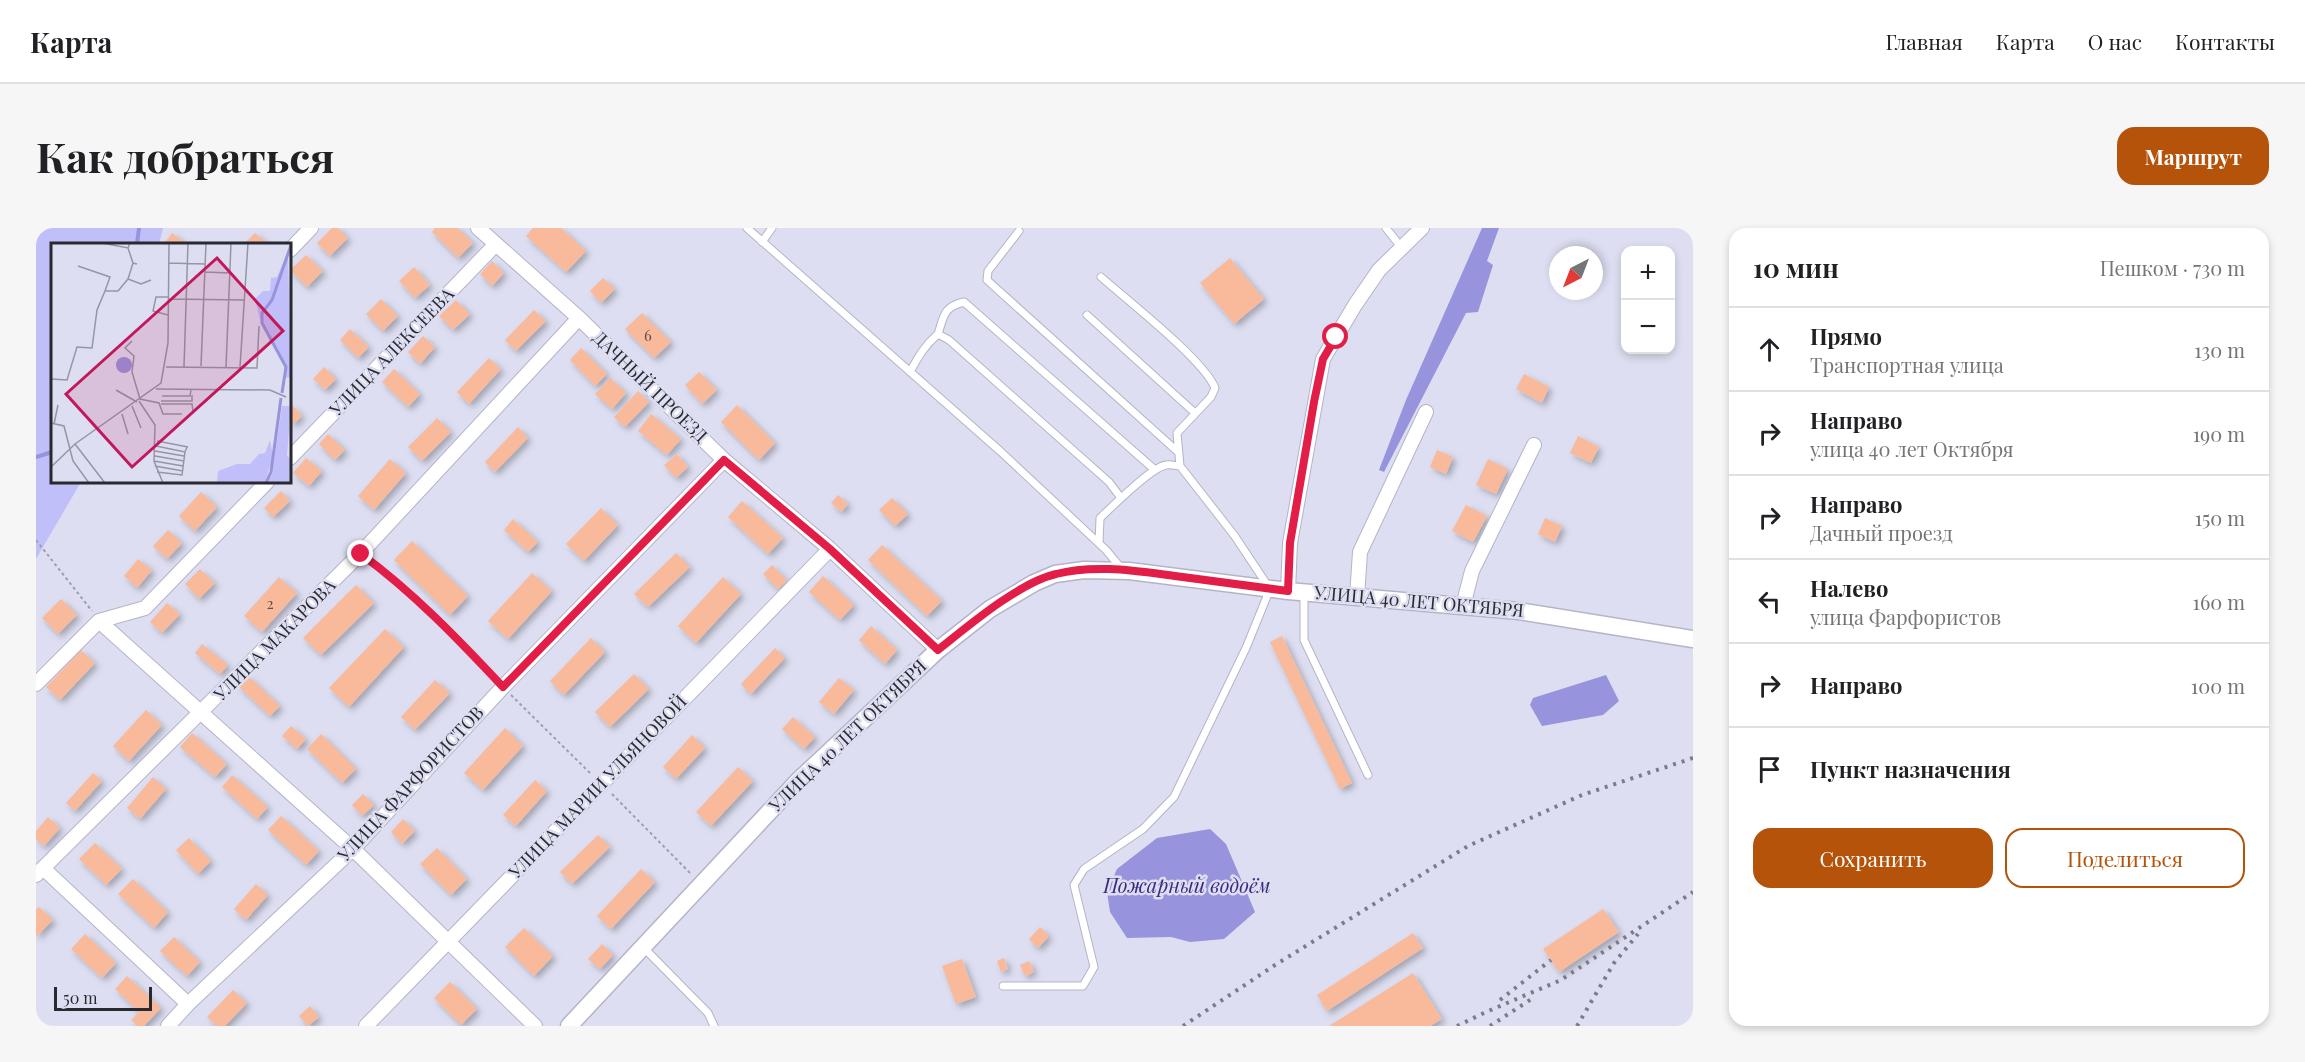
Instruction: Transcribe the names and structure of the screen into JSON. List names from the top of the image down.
{
  "streets": {
    "street": [
      "УЛИЦА АЛЕКСЕЕВА",
      "ДАЧНЫЙ ПРОЕЗД",
      "УЛИЦА 40 ЛЕТ ОКТЯБРЯ",
      "УЛИЦА МАКАРОВА",
      "УЛИЦА ФАРФОРИСТОВ",
      "УЛИЦА МАРИИ УЛЬЯНОВОЙ"
    ]
  },
  "crossings": [
    ["УЛИЦА АЛЕКСЕЕВА", "ДАЧНЫЙ ПРОЕЗД"],
    ["ДАЧНЫЙ ПРОЕЗД", "УЛИЦА 40 ЛЕТ ОКТЯБРЯ"],
    ["ДАЧНЫЙ ПРОЕЗД", "УЛИЦА МАКАРОВА"],
    ["ДАЧНЫЙ ПРОЕЗД", "УЛИЦА ФАРФОРИСТОВ"],
    ["ДАЧНЫЙ ПРОЕЗД", "УЛИЦА МАРИИ УЛЬЯНОВОЙ"]
  ],
  "water": ["Пожарный водоём"],
  "house_numbers": ["6", "2"],
  "scale_bar": "50 m",
  "north": "bottom left",
  "page": {
    "header": "Карта",
    "nav": [
      "Главная",
      "Карта",
      "О нас",
      "Контакты"
    ],
    "buttons": [
      "Маршрут",
      ["Сохранить", "Поделиться"]
    ],
    "title": "Как добраться",
    "heading": ["10 мин", "Пешком · 730 m"],
    "map_buttons": ["+", "−"],
    "list": [
      ["Прямо", "Транспортная улица", "130 m"],
      ["Направо", "улица 40 лет Октября", "190 m"],
      ["Направо", "Дачный проезд", "150 m"],
      ["Налево", "улица Фарфористов", "160 m"],
      ["Направо", "100 m"],
      "Пункт назначения"
    ],
    "scale": "50 m"
  }
}
